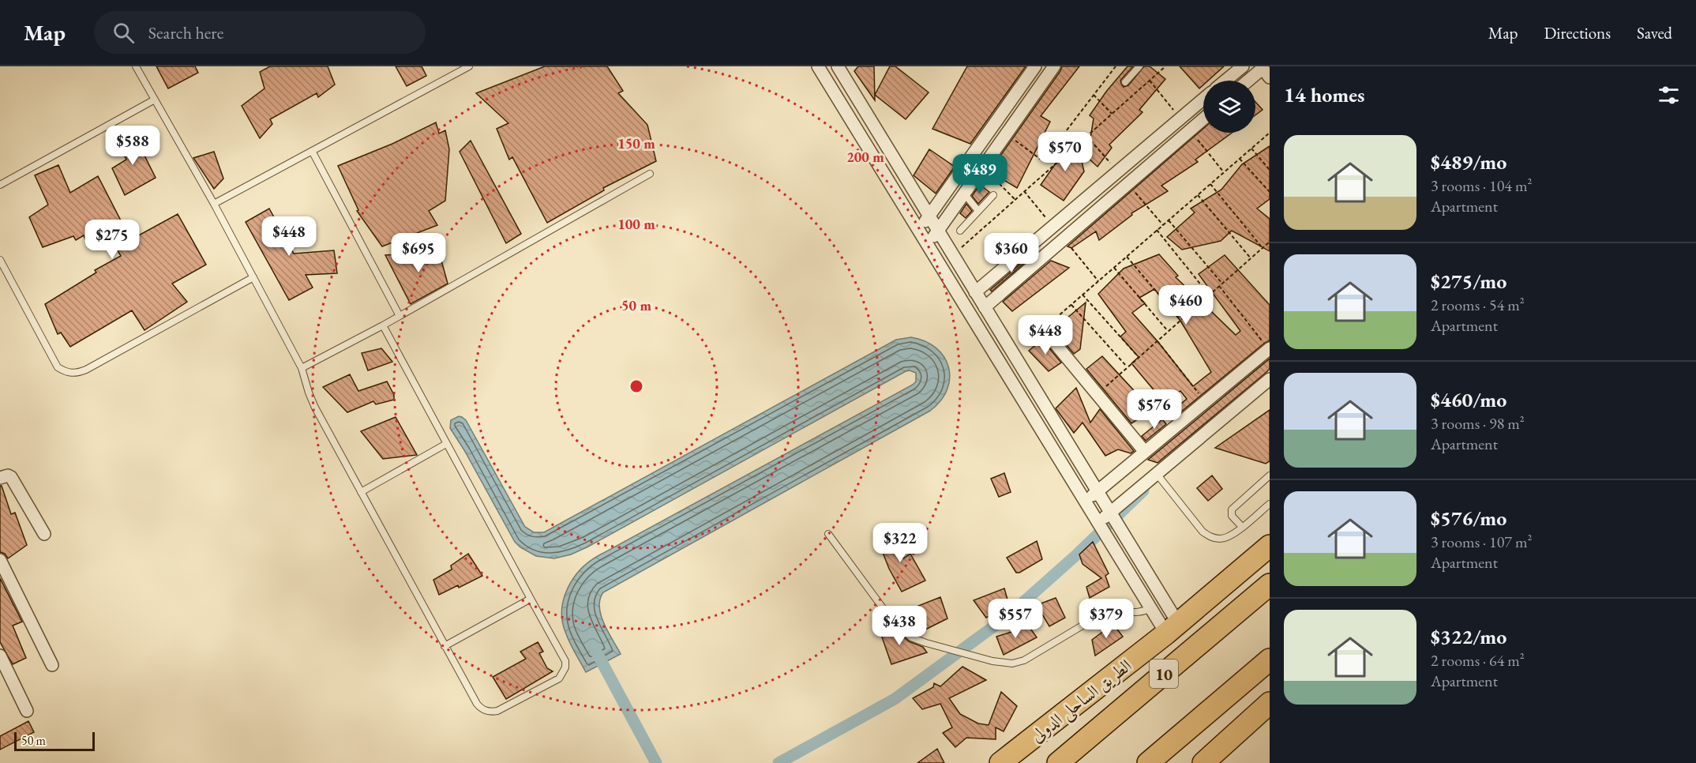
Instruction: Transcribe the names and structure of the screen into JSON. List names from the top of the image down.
{
  "streets": {
    "highway": ["10", "الطريق الساحلى الدولى"]
  },
  "scale_bar": "50 m",
  "page": {
    "header": "Map",
    "search": "Search here",
    "nav": ["Map", "Directions", "Saved"],
    "heading": "14 homes",
    "list": [
      {
        "name": "$489/mo",
        "note": "3 rooms · 104 m² · Apartment"
      },
      {
        "name": "$275/mo",
        "note": "2 rooms · 54 m² · Apartment"
      },
      {
        "name": "$460/mo",
        "note": "3 rooms · 98 m² · Apartment"
      },
      {
        "name": "$576/mo",
        "note": "3 rooms · 107 m² · Apartment"
      },
      {
        "name": "$322/mo",
        "note": "2 rooms · 64 m² · Apartment"
      }
    ],
    "price": [
      "$588",
      "$570",
      "$489",
      "$448",
      "$275",
      "$695",
      "$360",
      "$460",
      "$448",
      "$576",
      "$322",
      "$557",
      "$379",
      "$438"
    ],
    "scale": "50 m"
  },
  "rings": [
    "150 m",
    "200 m",
    "100 m",
    "50 m"
  ]
}
